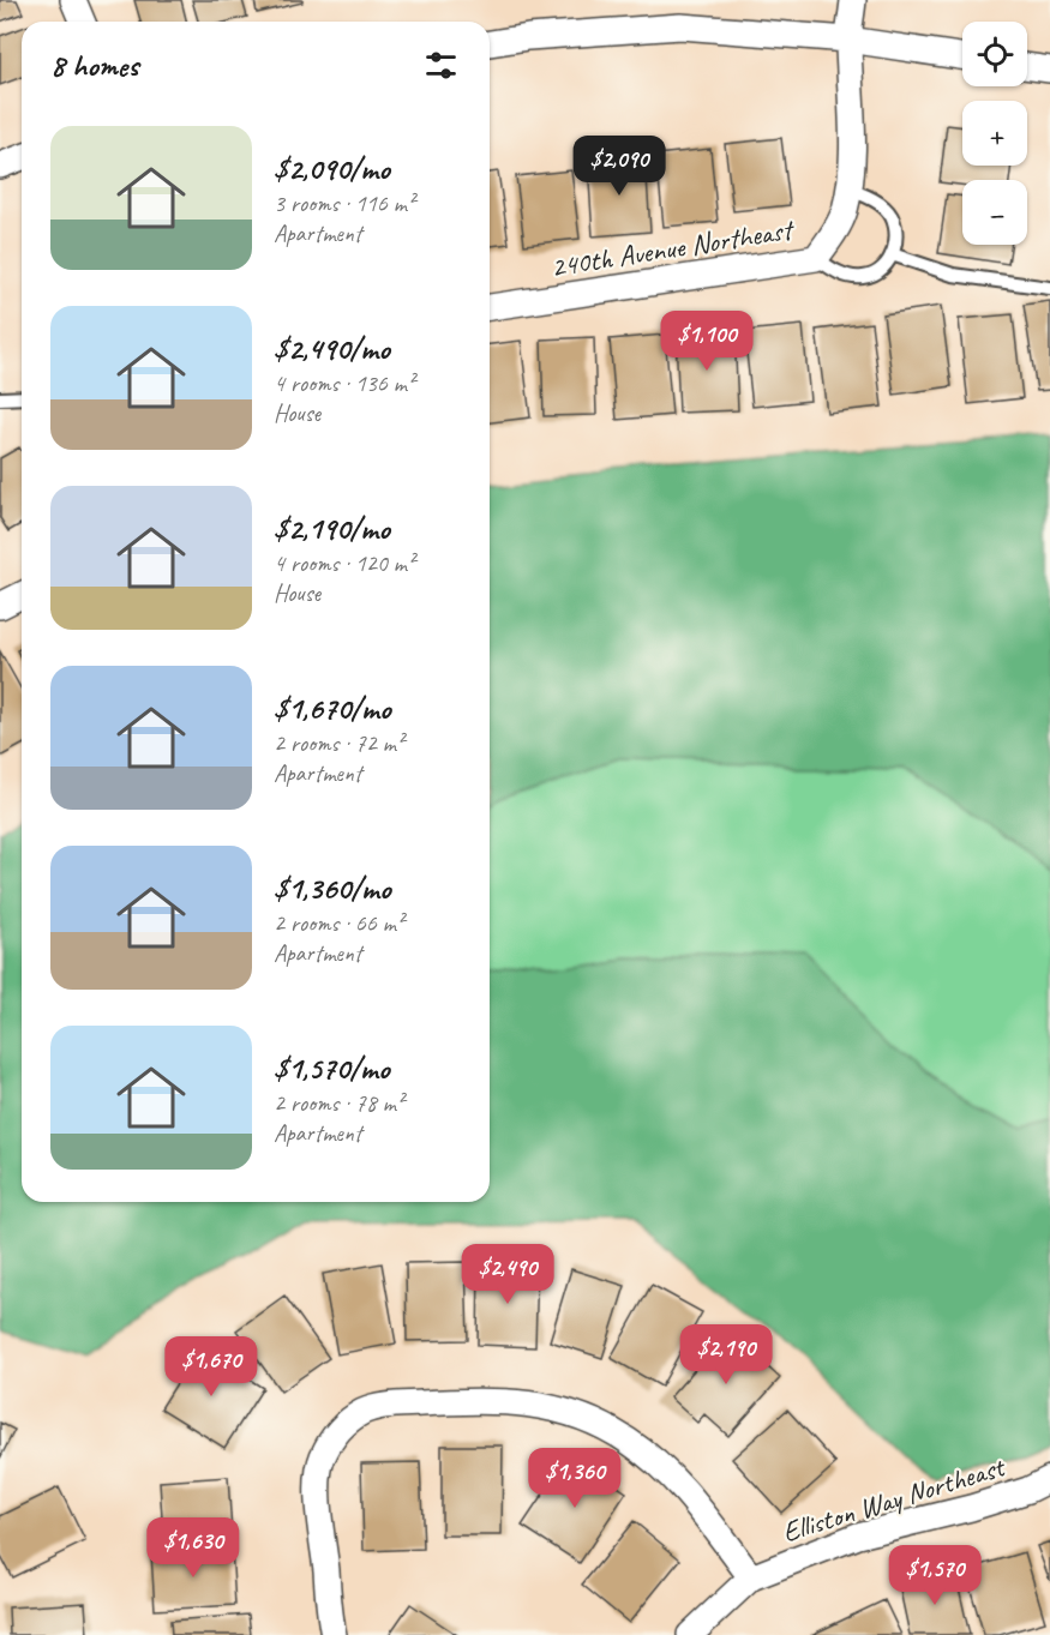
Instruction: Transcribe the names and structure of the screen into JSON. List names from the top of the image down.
{
  "streets": {
    "street": ["240th Avenue Northeast", "Elliston Way Northeast"]
  },
  "page": {
    "map_buttons": ["+", "−"],
    "heading": "8 homes",
    "list": [
      {
        "name": "$2,090/mo",
        "note": "3 rooms · 116 m² · Apartment"
      },
      {
        "name": "$2,490/mo",
        "note": "4 rooms · 136 m² · House"
      },
      {
        "name": "$2,190/mo",
        "note": "4 rooms · 120 m² · House"
      },
      {
        "name": "$1,670/mo",
        "note": "2 rooms · 72 m² · Apartment"
      },
      {
        "name": "$1,360/mo",
        "note": "2 rooms · 66 m² · Apartment"
      },
      {
        "name": "$1,570/mo",
        "note": "2 rooms · 78 m² · Apartment"
      }
    ],
    "price": [
      "$2,090",
      "$1,100",
      "$2,490",
      "$2,190",
      "$1,670",
      "$1,360",
      "$1,630",
      "$1,570"
    ]
  }
}
